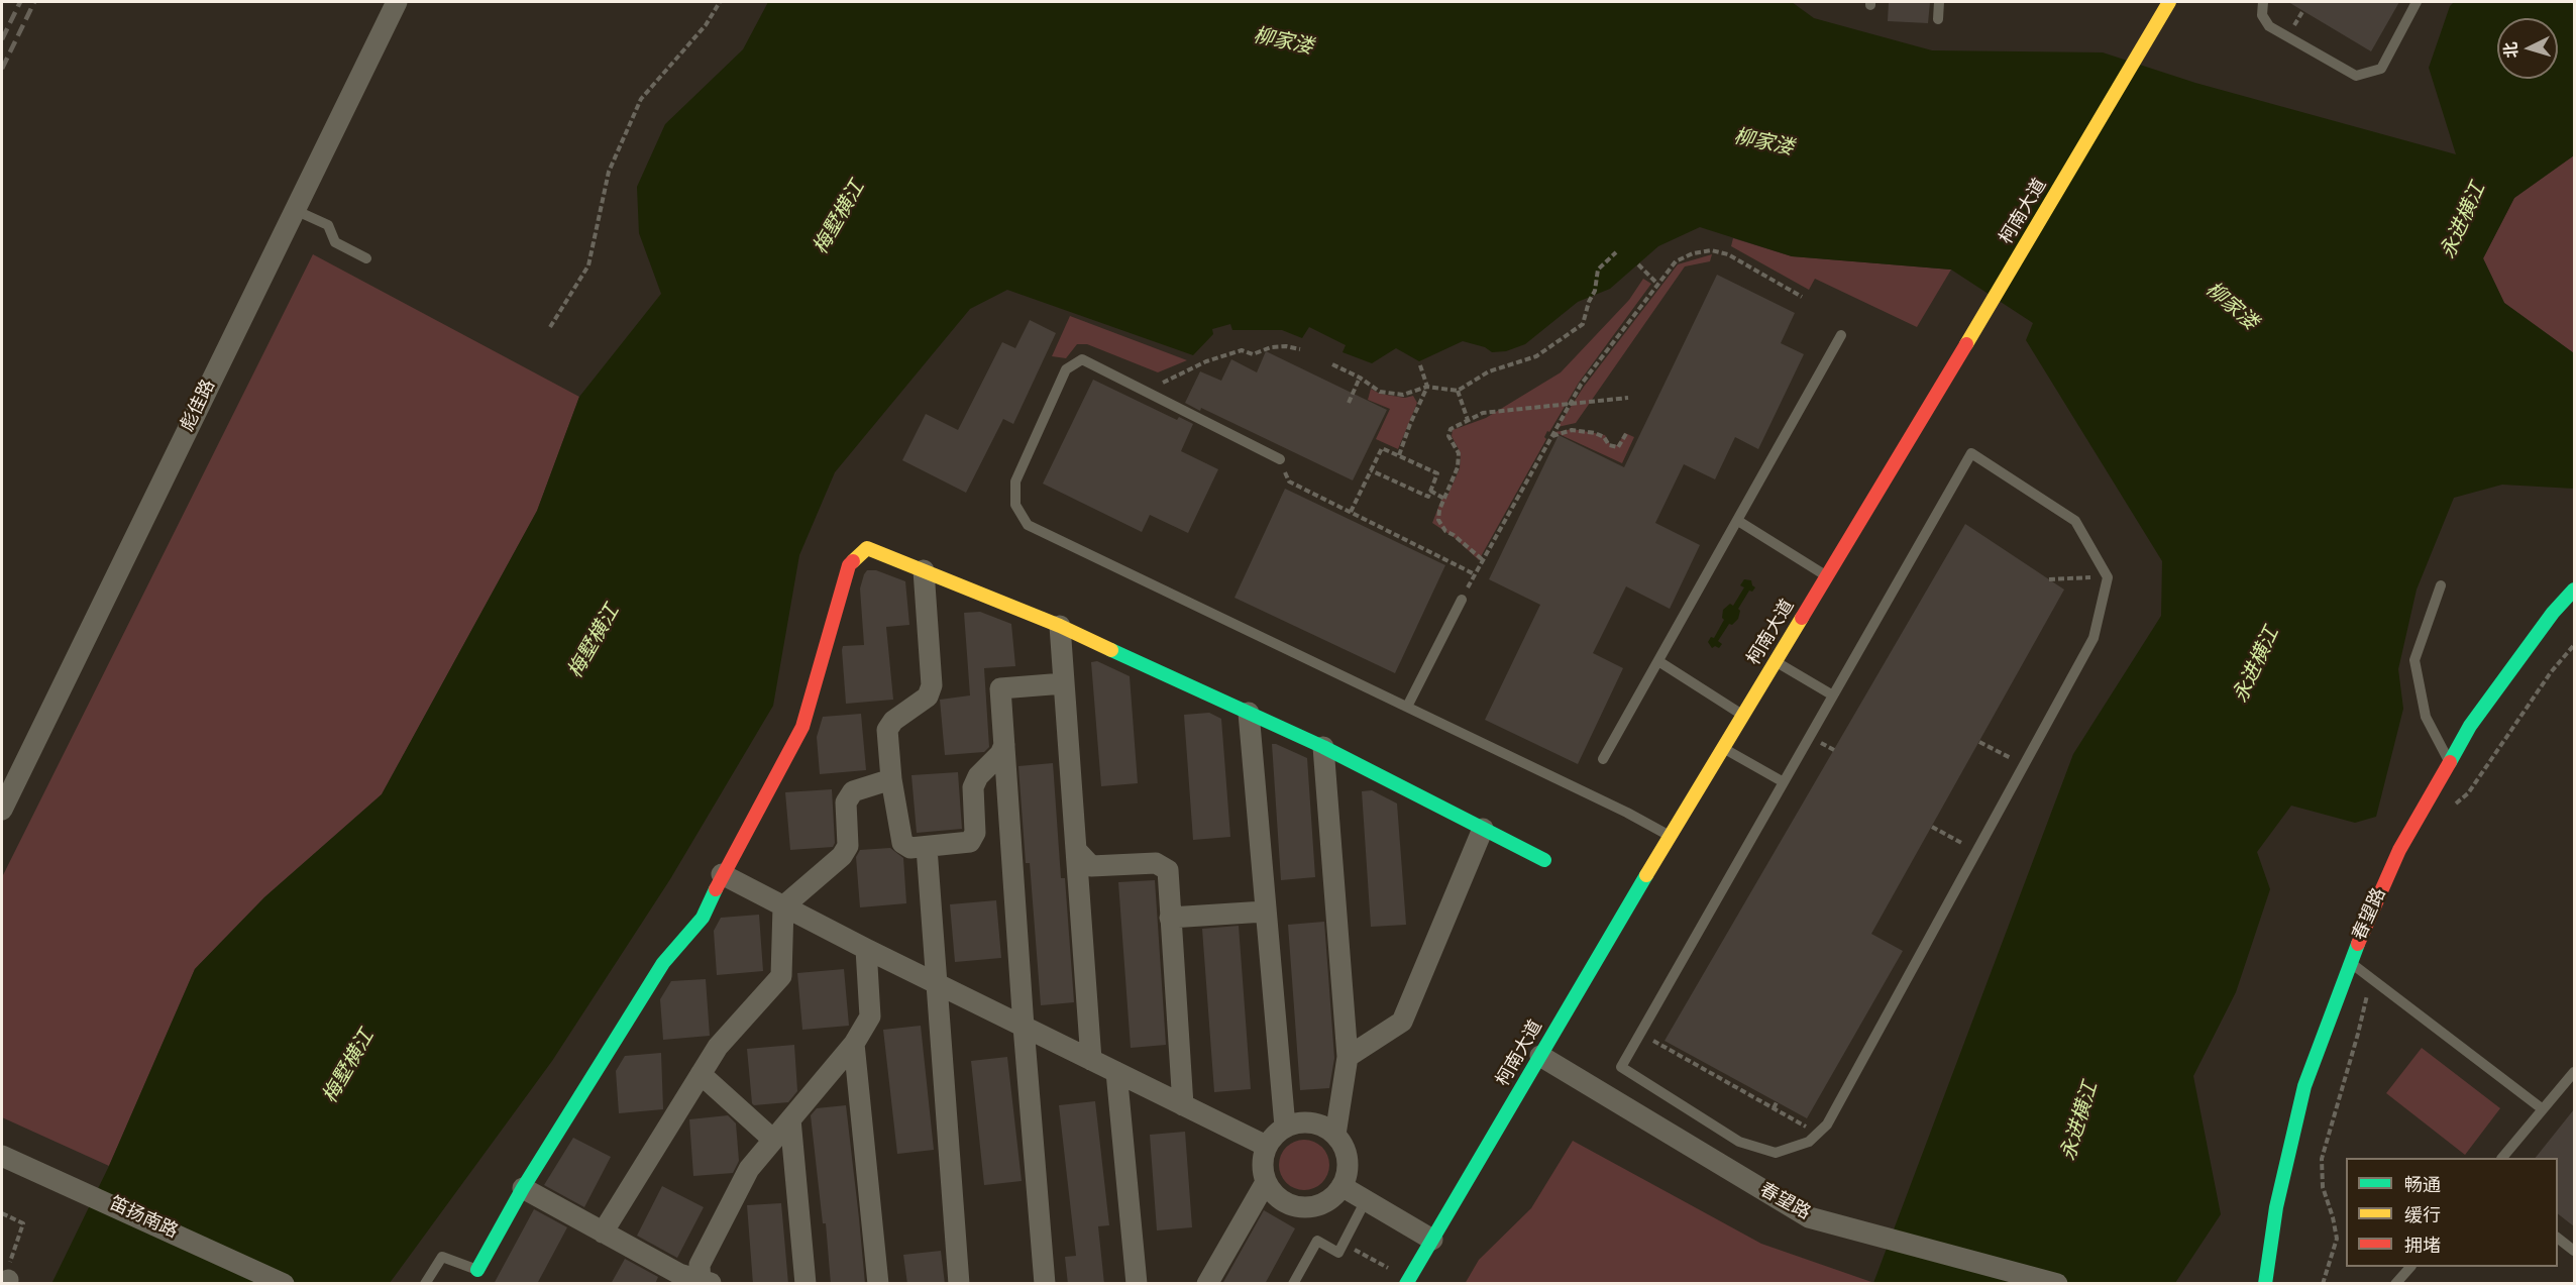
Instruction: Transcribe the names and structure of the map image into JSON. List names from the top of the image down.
{
  "streets": {
    "street": [
      "柯南大道",
      "彪佳路",
      "春望路",
      "笛扬南路"
    ]
  },
  "crossings": [
    ["柯南大道", "春望路"]
  ],
  "water": ["柳家溇", "梅墅横江", "永进横江"],
  "legend": ["畅通", "缓行", "拥堵"],
  "north": "left"
}
